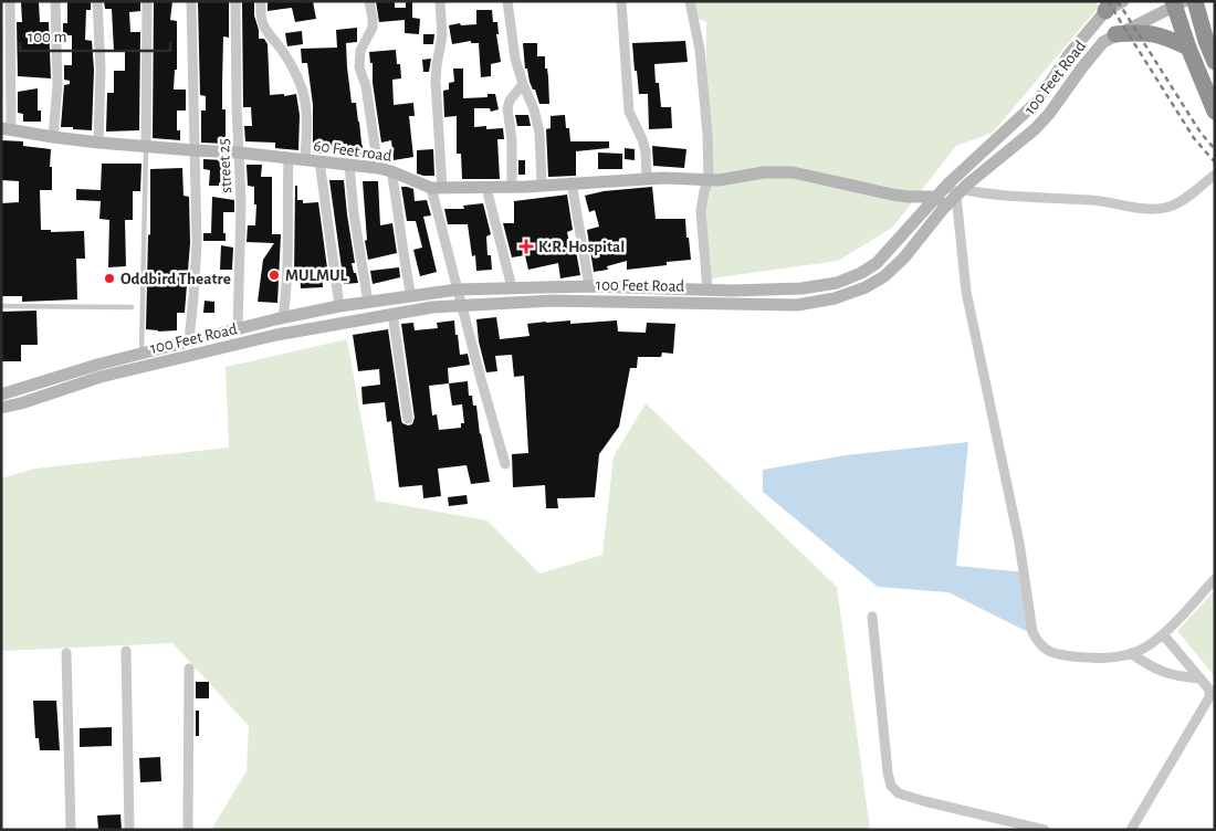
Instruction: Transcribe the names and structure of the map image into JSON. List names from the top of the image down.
{
  "streets": {
    "street": ["100 Feet Road", "60 Feet road", "street 25"]
  },
  "crossings": [
    ["100 Feet Road", "60 Feet road"],
    ["100 Feet Road", "street 25"],
    ["60 Feet road", "street 25"]
  ],
  "places": {
    "health": ["K.R. Hospital"],
    "other": ["MULMUL", "Oddbird Theatre"]
  },
  "scale_bar": "100 m"
}
